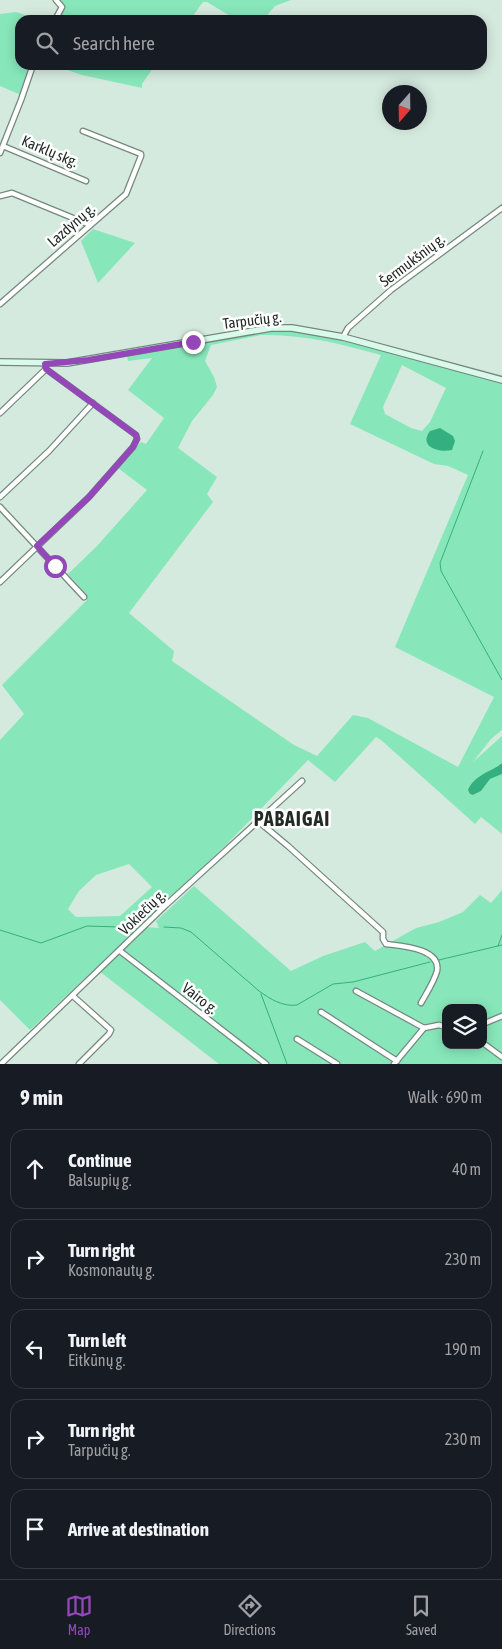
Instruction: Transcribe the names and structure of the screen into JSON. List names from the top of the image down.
{
  "streets": {
    "main road": ["Tarpučių g."],
    "street": [
      "Karklų skg.",
      "Lazdynų g.",
      "Šermukšnių g.",
      "Vokiečių g.",
      "Vairo g."
    ]
  },
  "crossings": [
    ["Šermukšnių g.", "Tarpučių g."],
    ["Vokiečių g.", "Vairo g."]
  ],
  "districts": ["PABAIGAI"],
  "north": "bottom",
  "page": {
    "search": "Search here",
    "heading": ["9 min", "Walk · 690 m"],
    "list": [
      ["Continue", "Balsupių g.", "40 m"],
      ["Turn right", "Kosmonautų g.", "230 m"],
      ["Turn left", "Eitkūnų g.", "190 m"],
      ["Turn right", "Tarpučių g.", "230 m"],
      "Arrive at destination"
    ],
    "nav": ["Map", "Directions", "Saved"]
  }
}
